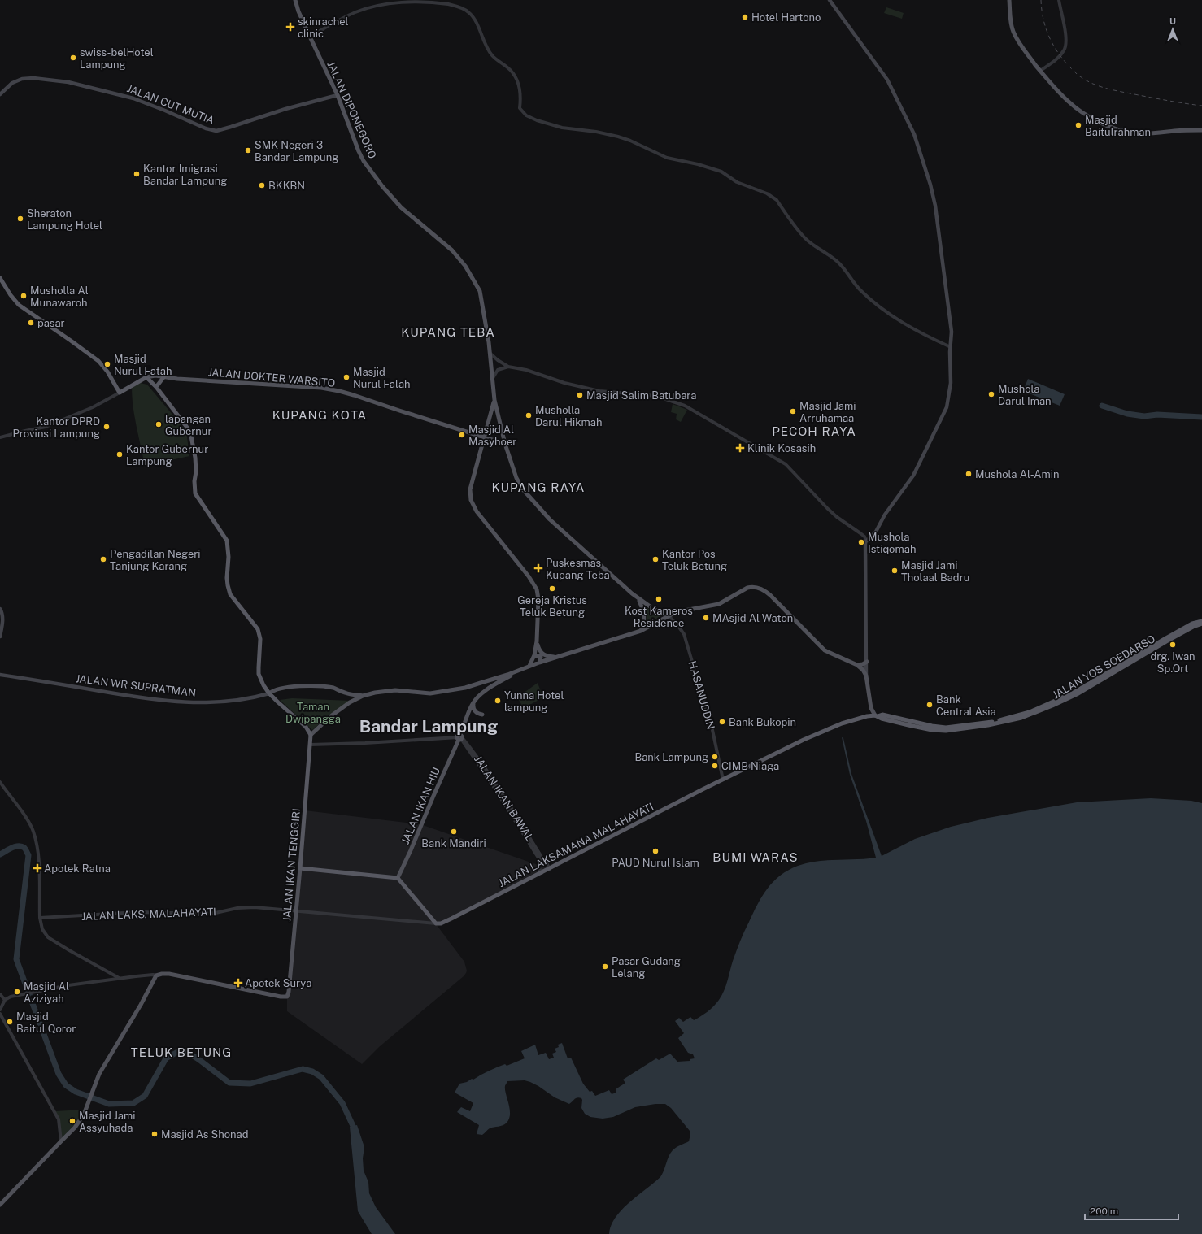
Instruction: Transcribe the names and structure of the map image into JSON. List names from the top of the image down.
{
  "streets": {
    "highway": ["JALAN YOS SOEDARSO", "JALAN LAKSAMANA MALAHAYATI", "JALAN IKAN TENGGIRI"],
    "main road": [
      "JALAN CUT MUTIA",
      "JALAN DIPONEGORO",
      "JALAN DOKTER WARSITO",
      "JALAN WR SUPRATMAN",
      "JALAN IKAN HIU"
    ],
    "street": ["HASANUDDIN", "JALAN IKAN BAWAL", "JALAN LAKS. MALAHAYATI"]
  },
  "crossings": [
    ["JALAN CUT MUTIA", "JALAN DIPONEGORO"],
    ["JALAN YOS SOEDARSO", "JALAN LAKSAMANA MALAHAYATI"],
    ["HASANUDDIN", "JALAN LAKSAMANA MALAHAYATI"],
    ["JALAN IKAN BAWAL", "JALAN IKAN HIU"],
    ["JALAN IKAN BAWAL", "JALAN LAKSAMANA MALAHAYATI"],
    ["JALAN LAKSAMANA MALAHAYATI", "JALAN LAKS. MALAHAYATI"],
    ["JALAN IKAN TENGGIRI", "JALAN LAKS. MALAHAYATI"]
  ],
  "districts": [
    "KUPANG TEBA",
    "KUPANG KOTA",
    "PECOH RAYA",
    "KUPANG RAYA",
    "Bandar Lampung",
    "BUMI WARAS",
    "TELUK BETUNG"
  ],
  "parks": ["Taman Dwipangga"],
  "places": {
    "other": [
      "Hotel Hartono",
      "swiss-belHotel Lampung",
      "Masjid Baitulrahman",
      "SMK Negeri 3 Bandar Lampung",
      "Kantor Imigrasi Bandar Lampung",
      "BKKBN",
      "Sheraton Lampung Hotel",
      "Musholla Al Munawaroh",
      "pasar",
      "Masjid Nurul Fatah",
      "Masjid Nurul Falah",
      "Mushola Darul Iman",
      "Masjid Salim Batubara",
      "Masjid Jami Arruhamaa",
      "Musholla Darul Hikmah",
      "lapangan Gubernur",
      "Kantor DPRD Provinsi Lampung",
      "Masjid Al Masyhoer",
      "Kantor Gubernur Lampung",
      "Mushola Al-Amin",
      "Mushola Istiqomah",
      "Pengadilan Negeri Tanjung Karang",
      "Kantor Pos Teluk Betung",
      "Masjid Jami Tholaal Badru",
      "Gereja Kristus Teluk Betung",
      "Kost Kameros Residence",
      "MAsjid Al Waton",
      "drg. Iwan Sp.Ort",
      "Yunna Hotel lampung",
      "Bank Central Asia",
      "Bank Bukopin",
      "Bank Lampung",
      "CIMB Niaga",
      "Bank Mandiri",
      "PAUD Nurul Islam",
      "Pasar Gudang Lelang",
      "Masjid Al Aziziyah",
      "Masjid Baitul Qoror",
      "Masjid Jami Assyuhada",
      "Masjid As Shonad"
    ],
    "health": [
      "skinrachel clinic",
      "Klinik Kosasih",
      "Puskesmas Kupang Teba",
      "Apotek Ratna",
      "Apotek Surya"
    ]
  },
  "scale_bar": "200 m",
  "north": "top"
}
